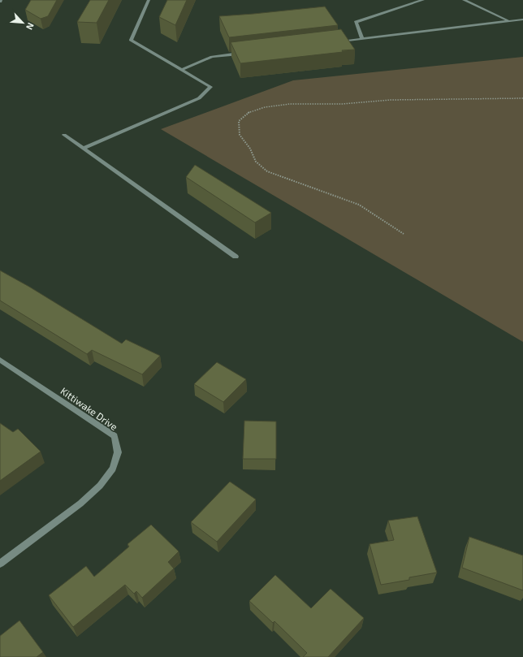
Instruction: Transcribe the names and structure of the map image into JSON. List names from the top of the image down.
{
  "streets": {
    "street": ["Kittiwake Drive"]
  },
  "north": "bottom right"
}
